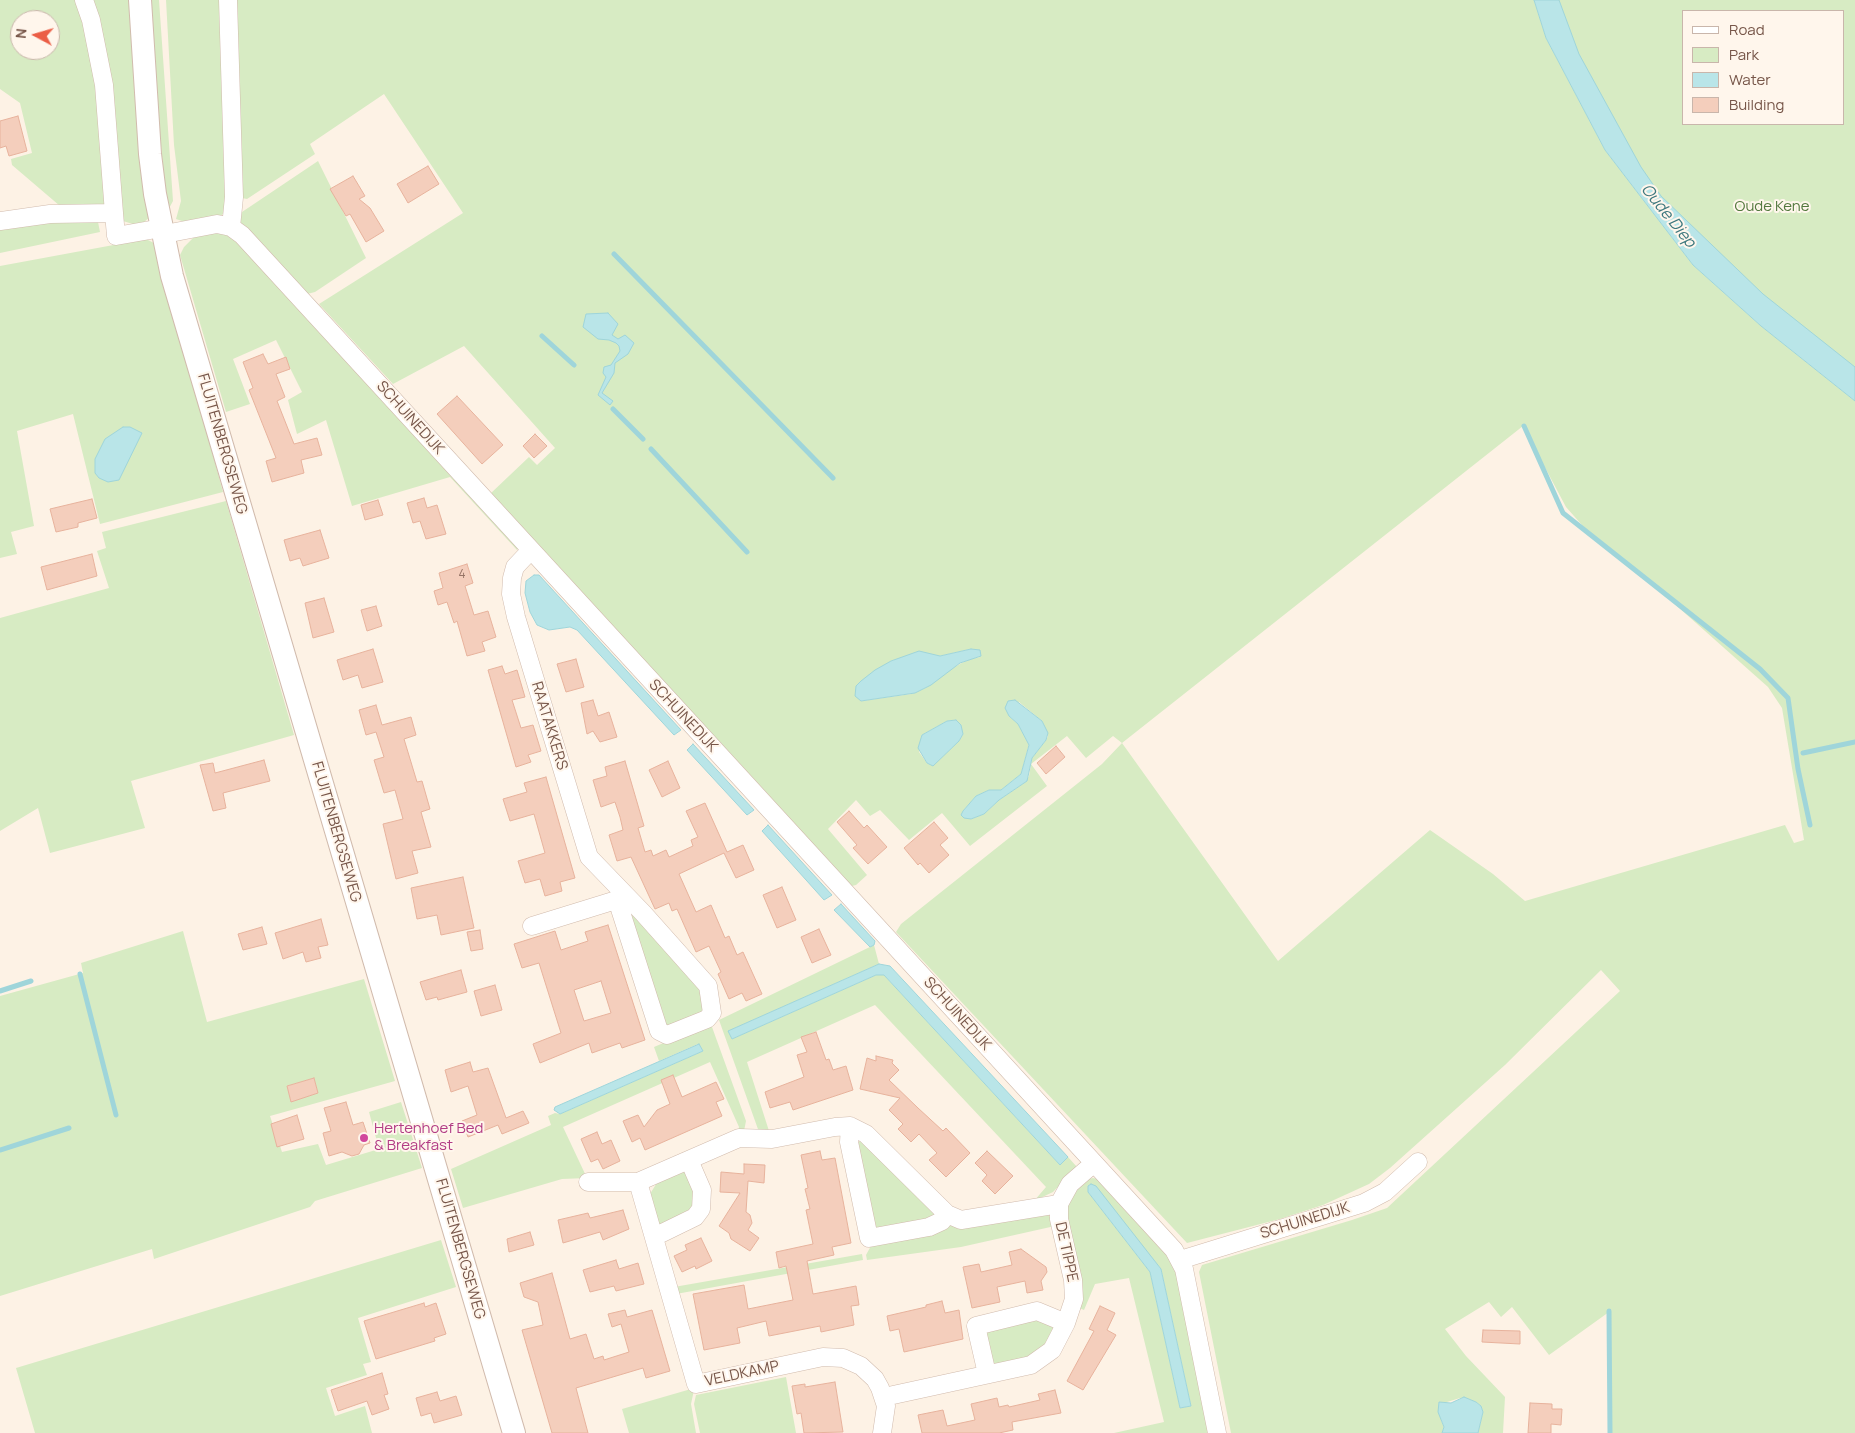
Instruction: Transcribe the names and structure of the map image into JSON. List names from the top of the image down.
{
  "streets": {
    "street": [
      "SCHUINEDIJK",
      "FLUITENBERGSEWEG",
      "RAATAKKERS",
      "DE TIPPE",
      "VELDKAMP"
    ]
  },
  "crossings": [
    ["SCHUINEDIJK", "RAATAKKERS"],
    ["SCHUINEDIJK", "DE TIPPE"],
    ["DE TIPPE", "VELDKAMP"]
  ],
  "water": ["Oude Diep"],
  "parks": ["Oude Kene"],
  "places": ["Hertenhoef Bed & Breakfast"],
  "house_numbers": ["4"],
  "legend": [
    "Road",
    "Park",
    "Water",
    "Building"
  ],
  "north": "left"
}
